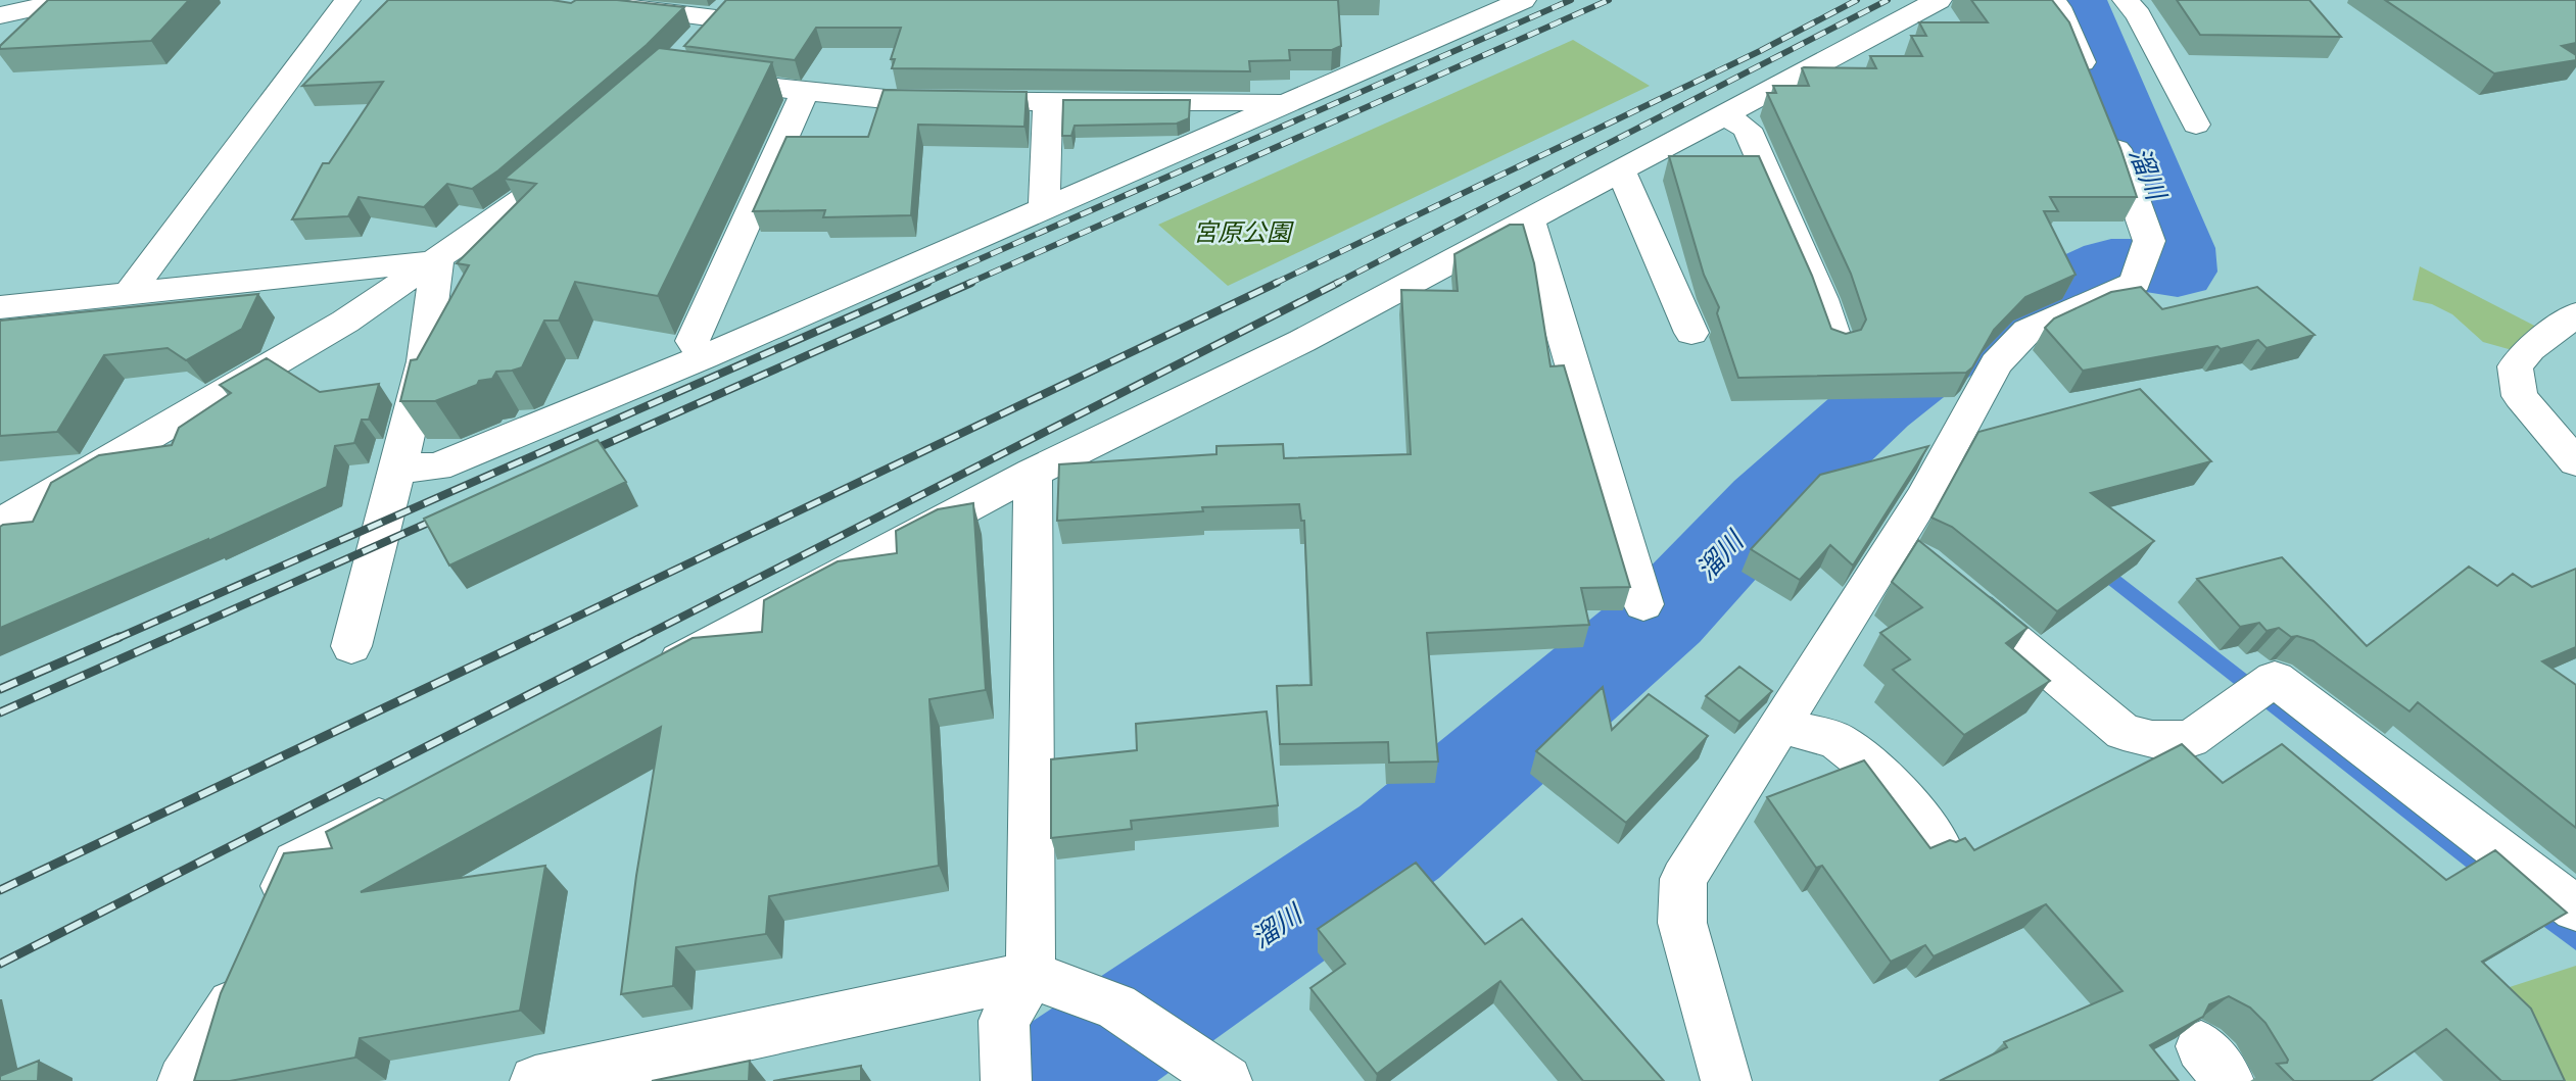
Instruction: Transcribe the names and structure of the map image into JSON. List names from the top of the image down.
{
  "water": ["溜川"],
  "parks": ["宮原公園"]
}
